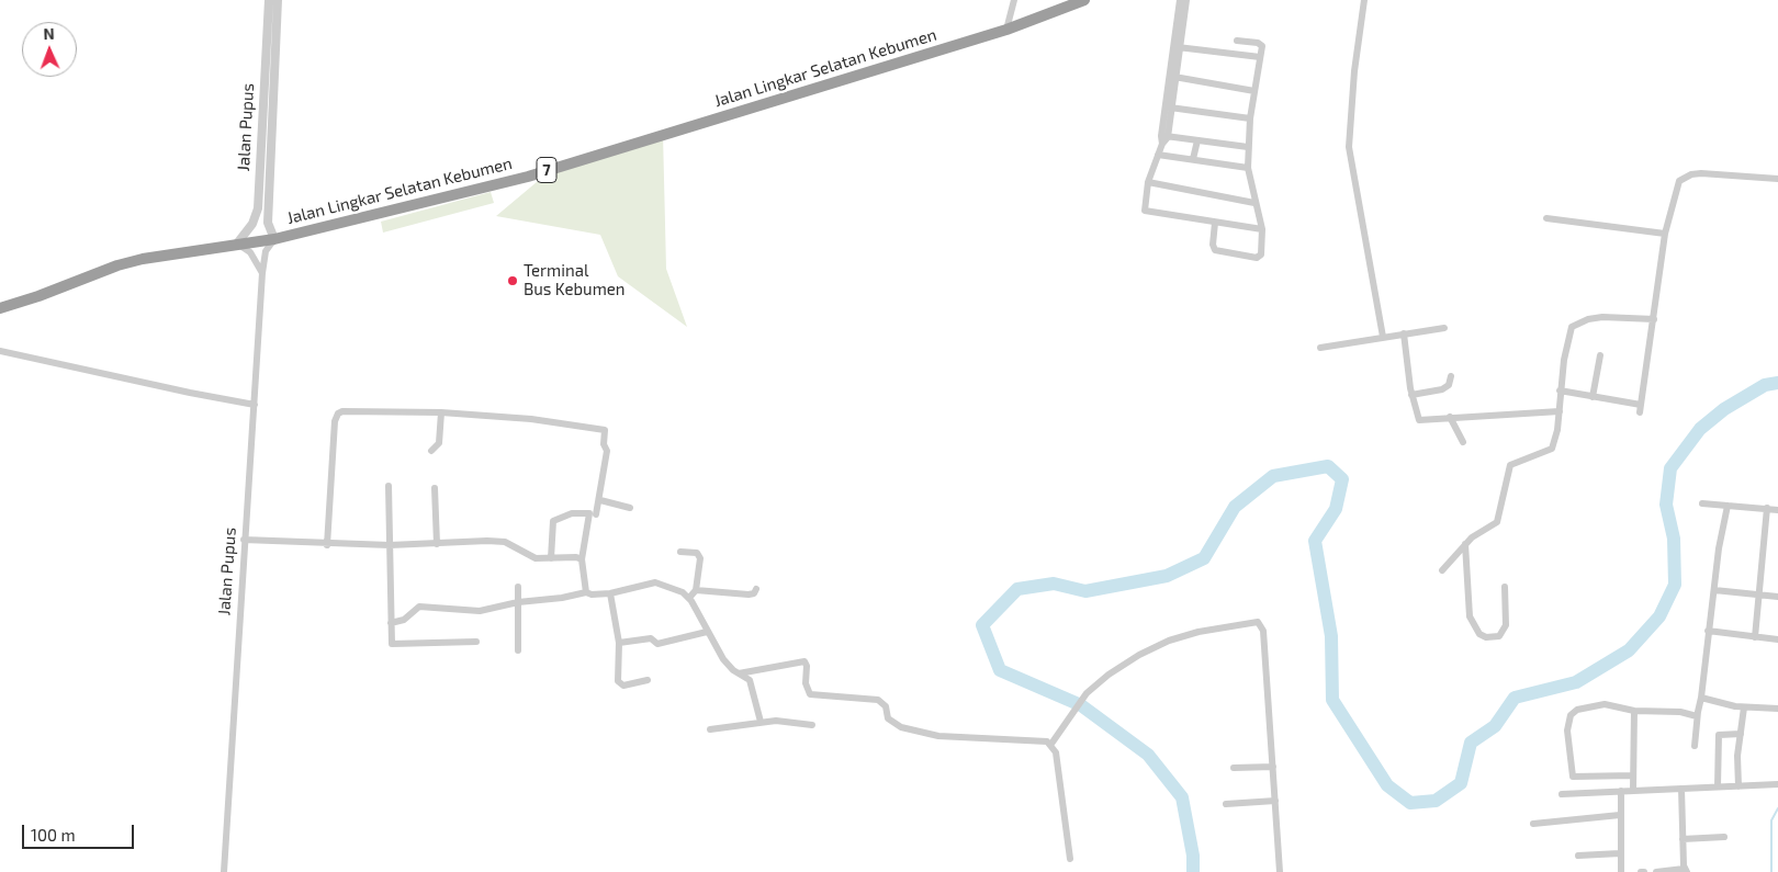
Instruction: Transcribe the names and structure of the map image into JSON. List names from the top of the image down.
{
  "streets": {
    "highway": ["Jalan Lingkar Selatan Kebumen", "7"],
    "street": ["Jalan Pupus"]
  },
  "crossings": [
    ["Jalan Lingkar Selatan Kebumen", "Jalan Pupus"]
  ],
  "places": ["Terminal Bus Kebumen"],
  "scale_bar": "100 m",
  "north": "top"
}
